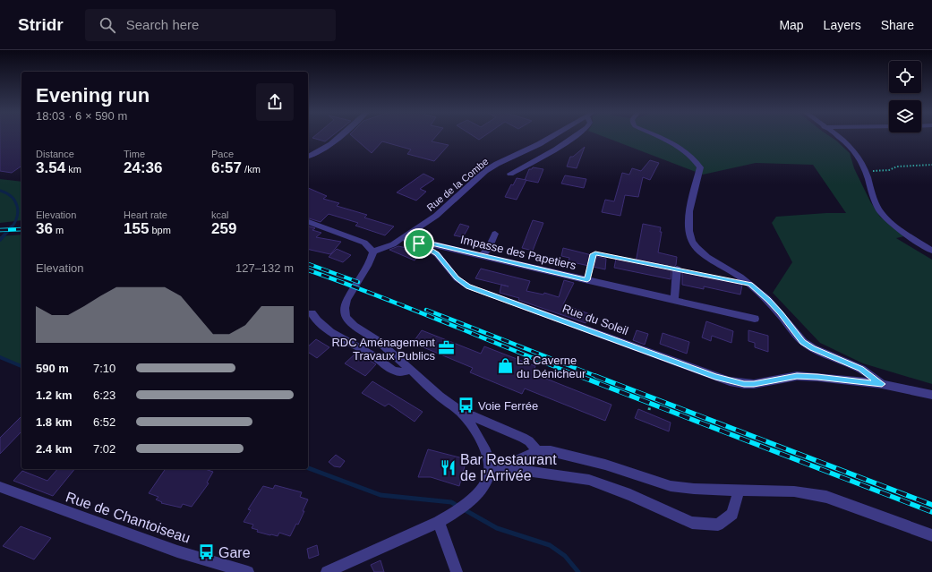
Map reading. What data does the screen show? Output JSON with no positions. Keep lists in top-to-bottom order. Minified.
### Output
{"streets":{"street":["Rue de la Combe","Impasse des Papetiers","Rue du Soleil","Rue de Chantoiseau"]},"crossings":[["Rue de la Combe","Impasse des Papetiers"],["Impasse des Papetiers","Rue du Soleil"]],"places":{"office":["RDC Aménagement Travaux Publics"],"shop":["La Caverne du Dénicheur"],"bus stop":["Voie Ferrée","Gare"],"restaurant":["Bar Restaurant de l'Arrivée"]},"page":{"header":"Stridr","search":"Search here","nav":["Map","Layers","Share"],"heading":["Evening run","18:03 · 6 × 590 m"],"stats":[["Distance","3.54 km"],["Time","24:36"],["Pace","6:57 /km"],["Elevation","36 m"],["Heart rate","155 bpm"],["kcal","259"]],"chart":["Elevation","127–132 m"],"list":[{"name":"590 m","note":"7:10"},{"name":"1.2 km","note":"6:23"},{"name":"1.8 km","note":"6:52"},{"name":"2.4 km","note":"7:02"}]}}
